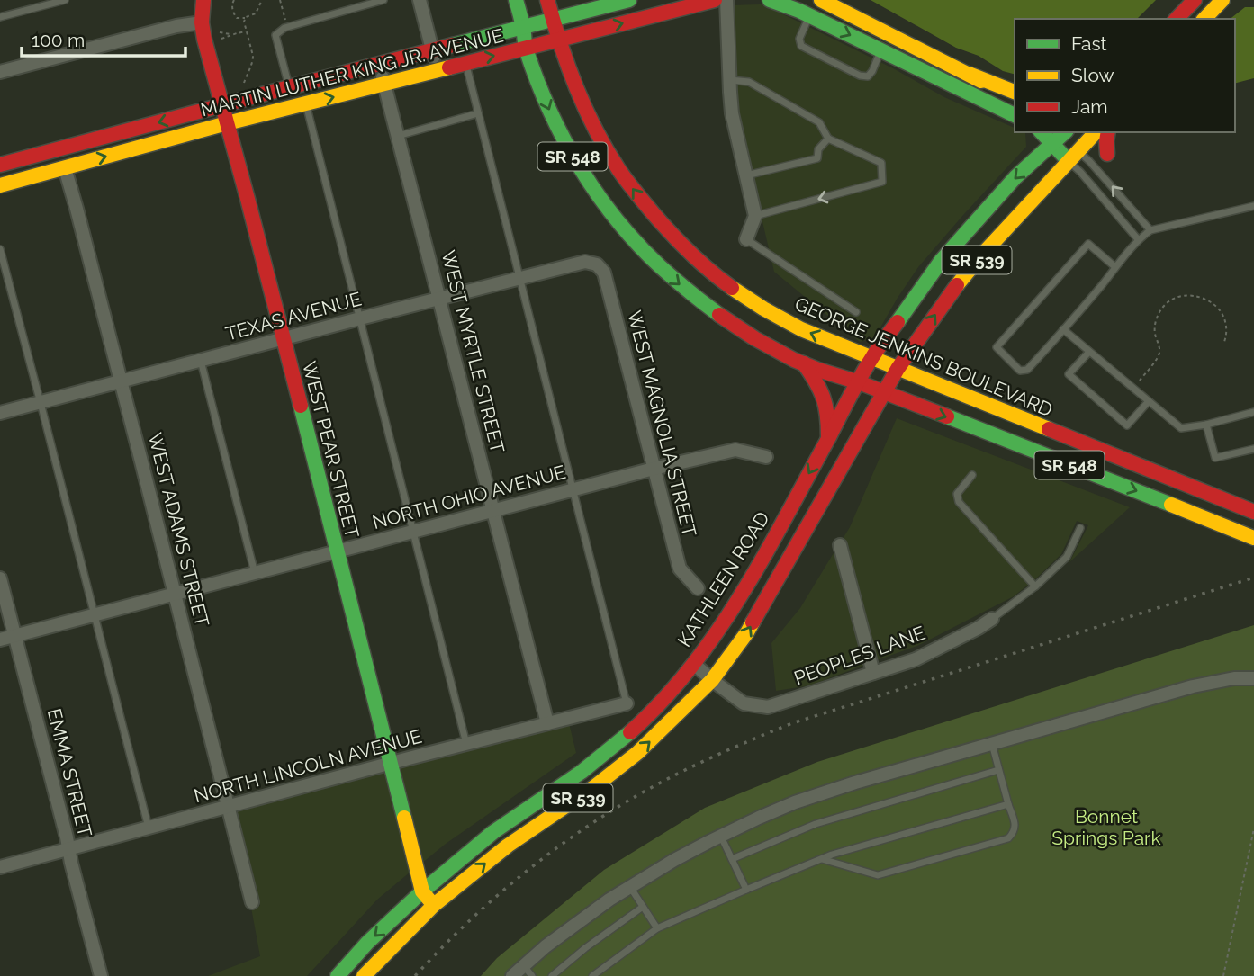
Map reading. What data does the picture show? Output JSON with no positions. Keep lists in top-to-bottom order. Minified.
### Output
{"streets":{"main road":["MARTIN LUTHER KING JR. AVENUE","SR 548","SR 539","GEORGE JENKINS BOULEVARD","WEST PEAR STREET","KATHLEEN ROAD"],"street":["TEXAS AVENUE","WEST MYRTLE STREET","WEST MAGNOLIA STREET","NORTH OHIO AVENUE","WEST ADAMS STREET","PEOPLES LANE","NORTH LINCOLN AVENUE","EMMA STREET"]},"crossings":[["MARTIN LUTHER KING JR. AVENUE","SR 548"],["MARTIN LUTHER KING JR. AVENUE","WEST MYRTLE STREET"],["MARTIN LUTHER KING JR. AVENUE","GEORGE JENKINS BOULEVARD"],["MARTIN LUTHER KING JR. AVENUE","WEST PEAR STREET"],["MARTIN LUTHER KING JR. AVENUE","WEST ADAMS STREET"],["SR 548","SR 539"],["SR 548","KATHLEEN ROAD"],["SR 539","GEORGE JENKINS BOULEVARD"],["SR 539","WEST PEAR STREET"],["SR 539","PEOPLES LANE"],["TEXAS AVENUE","WEST MYRTLE STREET"],["TEXAS AVENUE","WEST MAGNOLIA STREET"],["TEXAS AVENUE","WEST PEAR STREET"],["TEXAS AVENUE","WEST ADAMS STREET"],["WEST MYRTLE STREET","NORTH OHIO AVENUE"],["WEST MYRTLE STREET","NORTH LINCOLN AVENUE"],["GEORGE JENKINS BOULEVARD","KATHLEEN ROAD"],["WEST MAGNOLIA STREET","NORTH OHIO AVENUE"],["WEST PEAR STREET","NORTH OHIO AVENUE"],["WEST PEAR STREET","KATHLEEN ROAD"],["WEST PEAR STREET","NORTH LINCOLN AVENUE"],["NORTH OHIO AVENUE","WEST ADAMS STREET"],["NORTH OHIO AVENUE","EMMA STREET"],["WEST ADAMS STREET","NORTH LINCOLN AVENUE"],["KATHLEEN ROAD","PEOPLES LANE"],["NORTH LINCOLN AVENUE","EMMA STREET"]],"parks":["Bonnet Springs Park"],"legend":["Fast","Slow","Jam"],"scale_bar":"100 m"}
